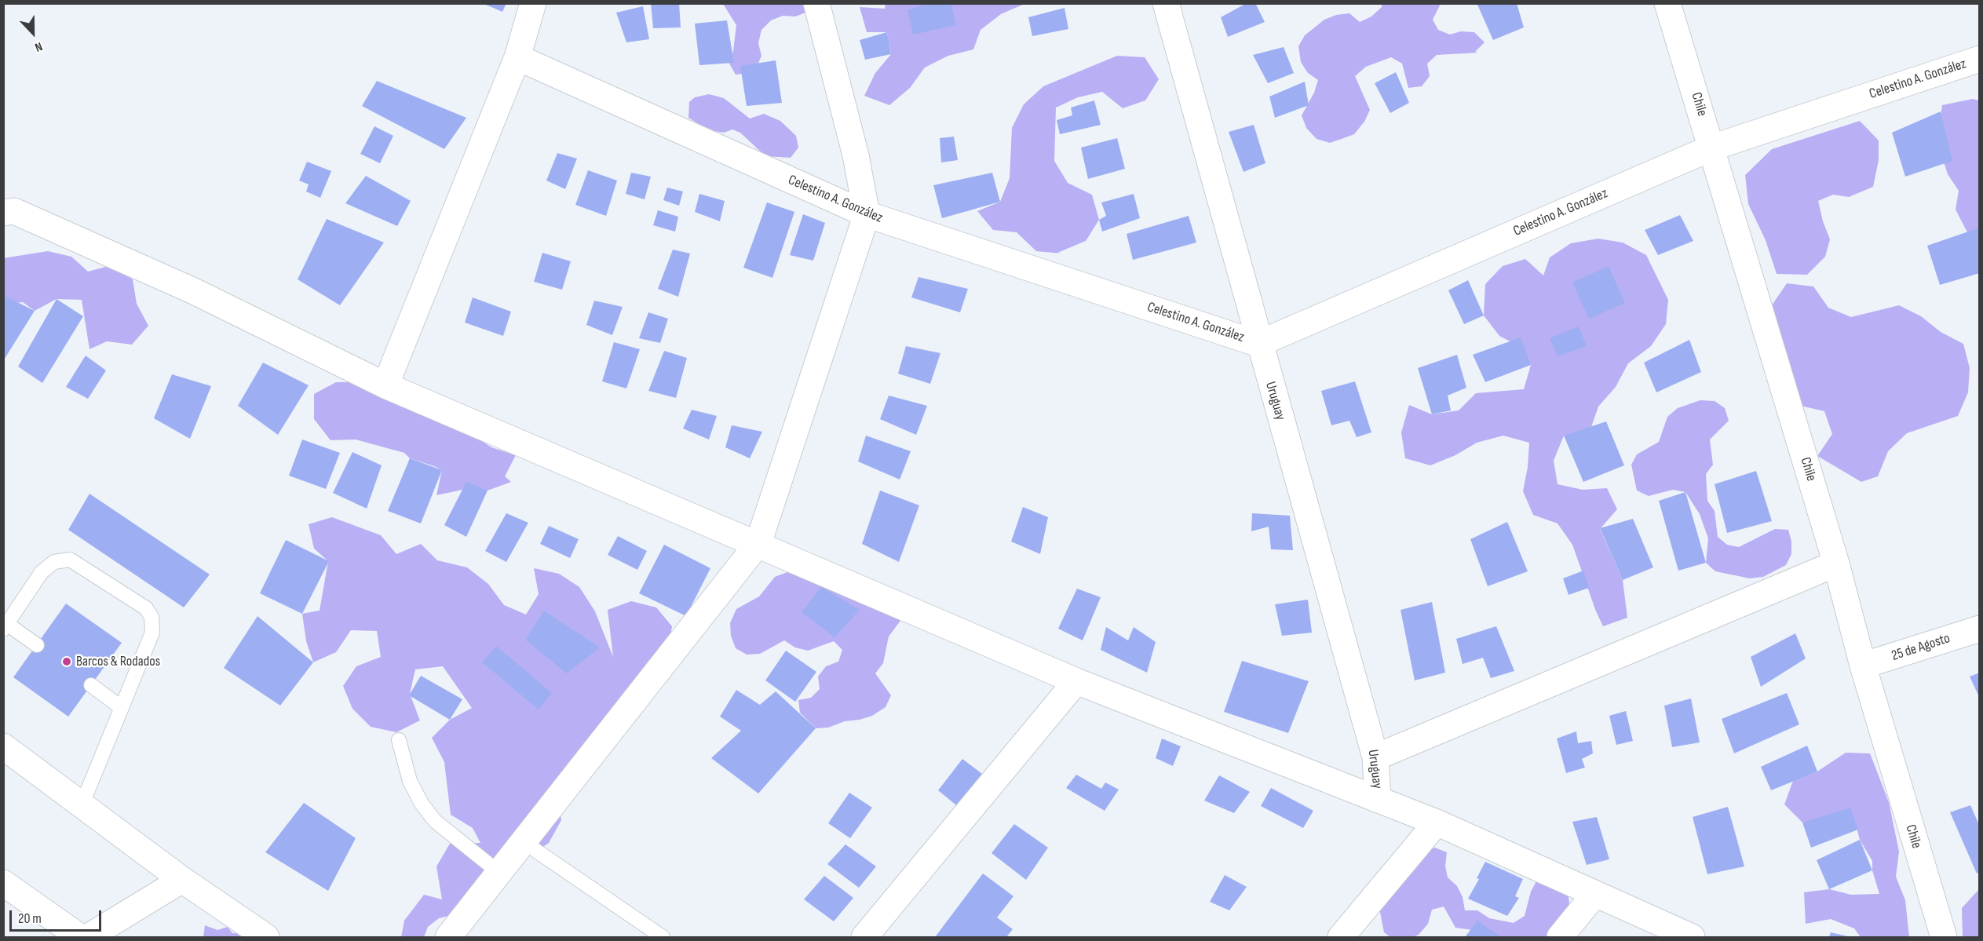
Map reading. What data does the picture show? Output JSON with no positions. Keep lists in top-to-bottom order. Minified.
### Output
{"streets":{"main road":["Celestino A. González","Chile","Uruguay","25 de Agosto"]},"crossings":[["Celestino A. González","Chile"],["Celestino A. González","Uruguay"],["Chile","25 de Agosto"]],"places":["Barcos & Rodados"],"scale_bar":"20 m","north":"bottom"}
